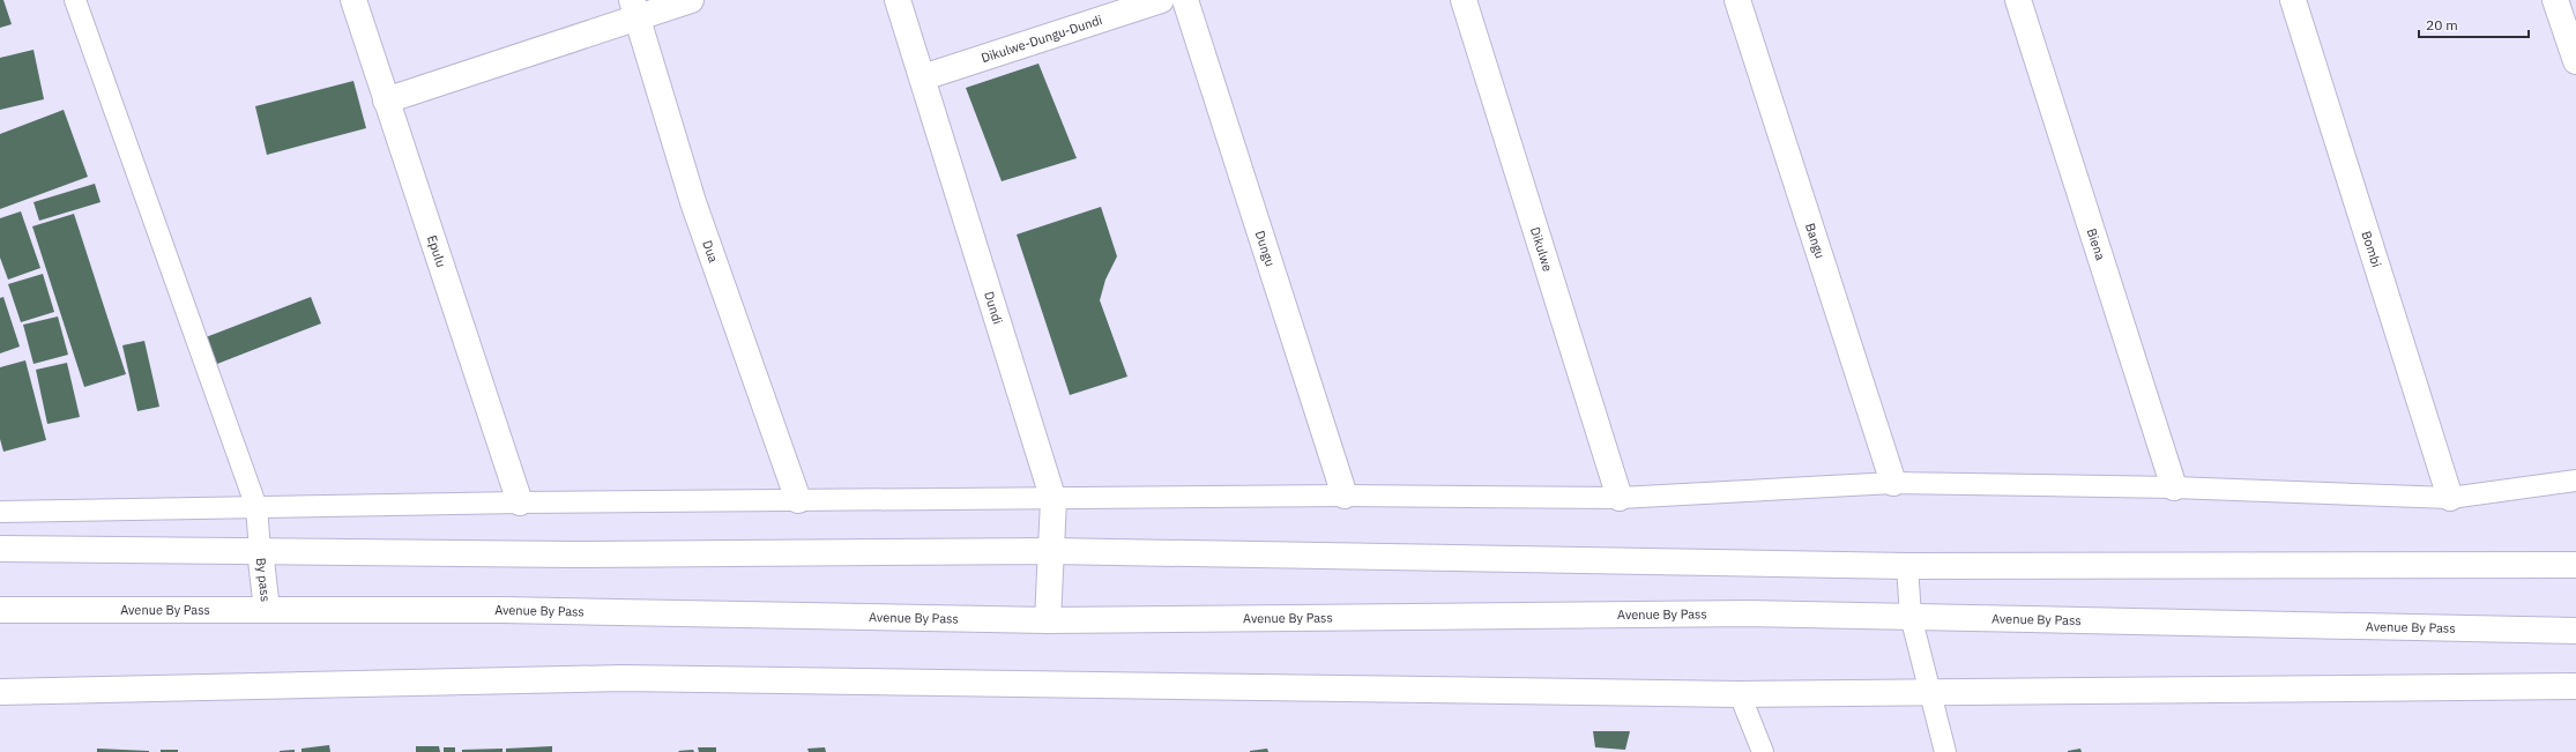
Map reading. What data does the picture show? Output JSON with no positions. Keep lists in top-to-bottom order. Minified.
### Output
{"streets":{"main road":["Dikulwe-Dungu-Dundi","Bangu","Biena","Dungu","Bombi","Dikulwe","Epulu","Dua","Dundi","By pass","Avenue By Pass"]},"crossings":[["Dikulwe-Dungu-Dundi","Dundi"],["Dundi","Avenue By Pass"],["By pass","Avenue By Pass"]],"scale_bar":"20 m"}
